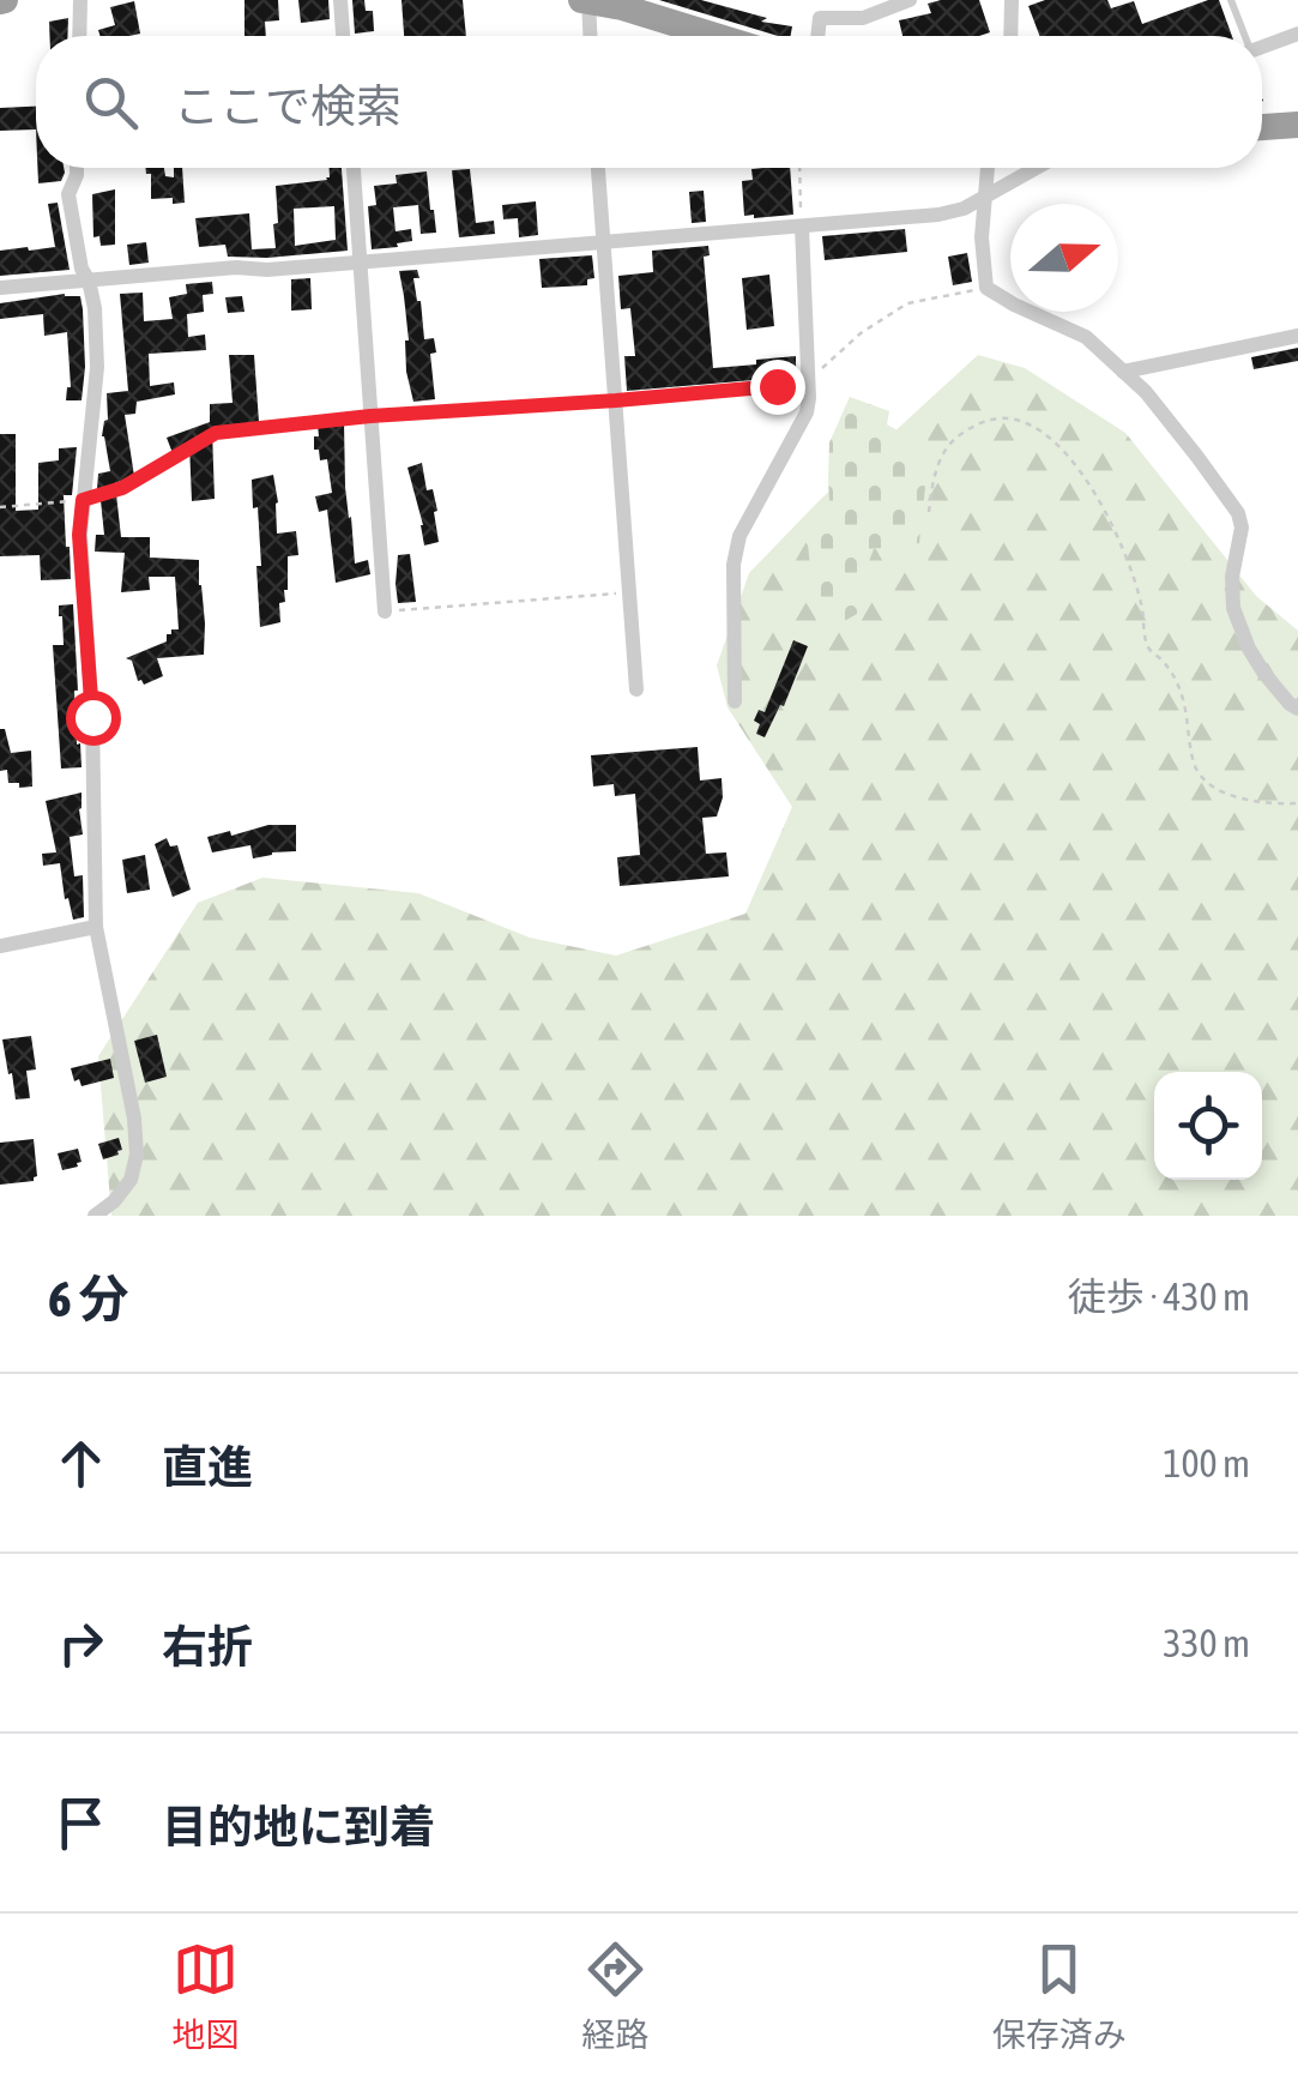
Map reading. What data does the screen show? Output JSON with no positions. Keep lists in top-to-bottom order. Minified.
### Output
{"north":"right","page":{"search":"ここで検索","heading":["6 分","徒歩 · 430 m"],"list":[["直進","100 m"],["右折","330 m"],"目的地に到着"],"nav":["地図","経路","保存済み"]}}
